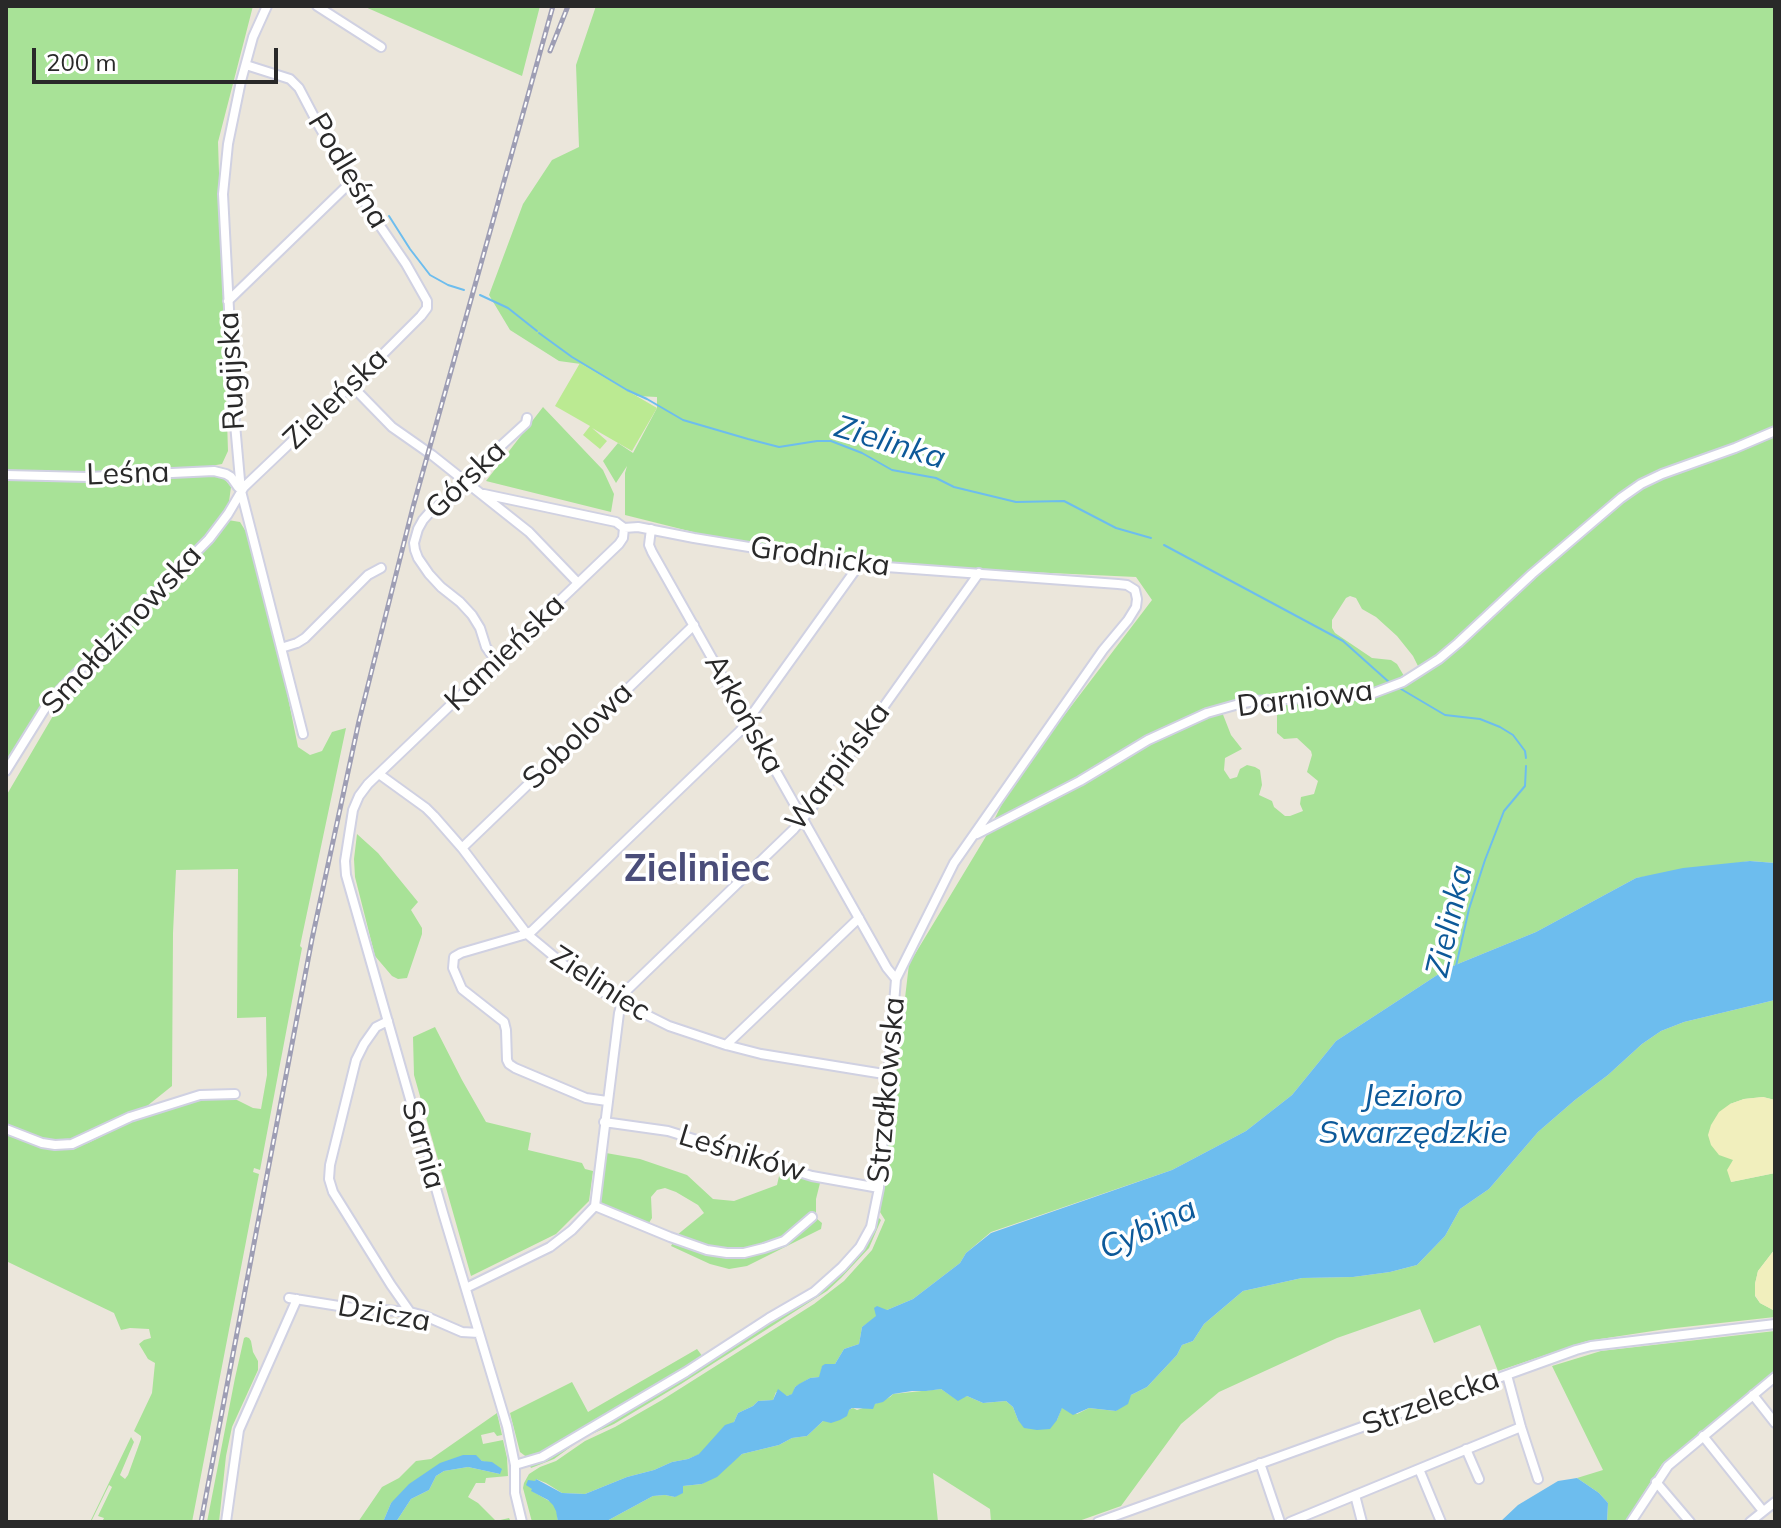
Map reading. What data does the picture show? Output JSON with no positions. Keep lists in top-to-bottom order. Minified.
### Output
{"streets":{"street":["Podleśna","Rugijska","Zieleńska","Leśna","Górska","Grodnicka","Smołdzinowska","Kamieńska","Darniowa","Arkońska","Sobolowa","Warpińska","Zieliniec","Strzałkowska","Sarnia","Leśników","Dzicza","Strzelecka"]},"crossings":[["Podleśna","Rugijska"],["Podleśna","Zieleńska"],["Rugijska","Zieleńska"],["Rugijska","Leśna"],["Rugijska","Smołdzinowska"],["Zieleńska","Leśna"],["Zieleńska","Smołdzinowska"],["Leśna","Smołdzinowska"],["Górska","Kamieńska"],["Grodnicka","Kamieńska"],["Grodnicka","Arkońska"],["Grodnicka","Warpińska"],["Grodnicka","Strzałkowska"],["Kamieńska","Zieliniec"],["Kamieńska","Sarnia"],["Darniowa","Strzałkowska"],["Arkońska","Sobolowa"],["Arkońska","Warpińska"],["Arkońska","Strzałkowska"],["Sobolowa","Zieliniec"],["Warpińska","Zieliniec"],["Warpińska","Leśników"],["Zieliniec","Strzałkowska"],["Zieliniec","Sarnia"],["Strzałkowska","Sarnia"],["Strzałkowska","Leśników"],["Sarnia","Dzicza"]],"districts":["Zieliniec"],"water":["Zielinka","Jezioro Swarzędzkie","Cybina"],"scale_bar":"200 m"}
